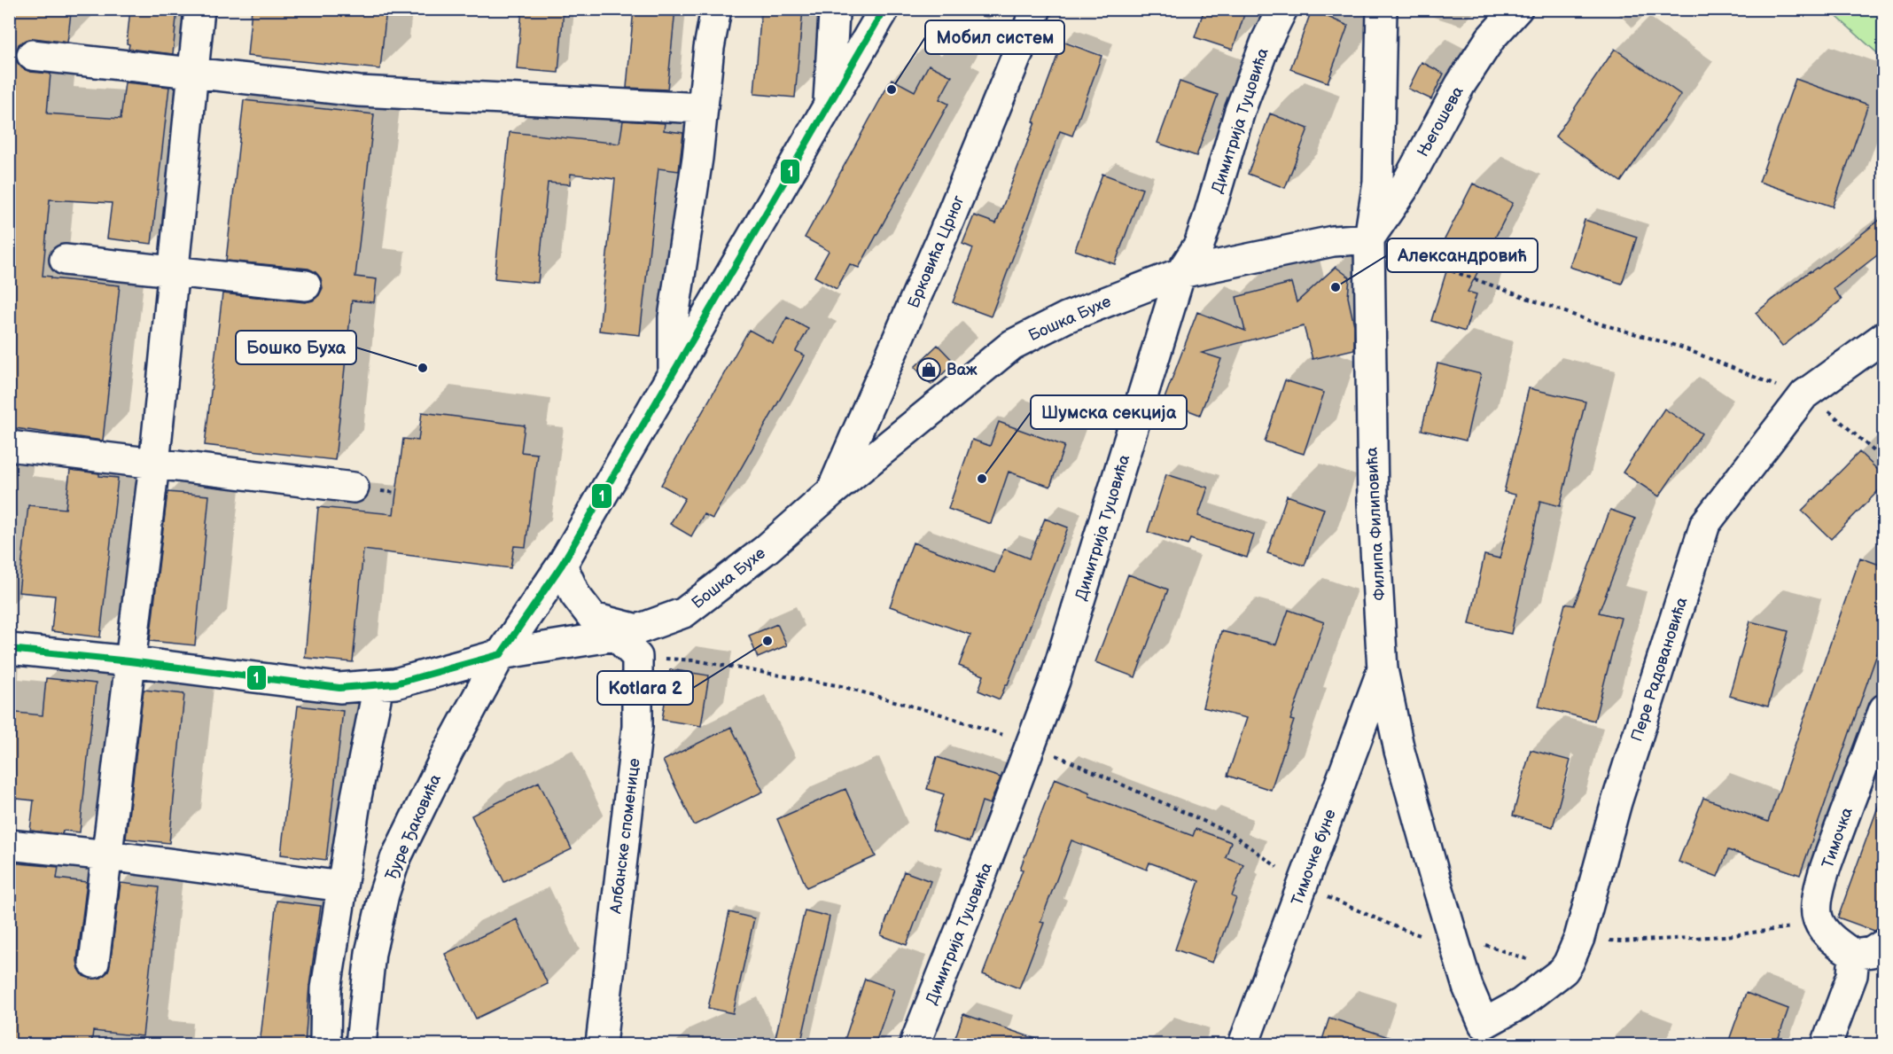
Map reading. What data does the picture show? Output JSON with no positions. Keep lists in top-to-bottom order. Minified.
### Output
{"streets":{"street":["Димитрија Туцовића","Његошева","Брковића Црног","Бошка Бухе","Филипа Филиповића","Пере Радовановића","Ђуре Ђаковића","Албанске споменице","Тимочка","Тимочке буне"]},"crossings":[["Димитрија Туцовића","Бошка Бухе"],["Његошева","Бошка Бухе"],["Његошева","Филипа Филиповића"],["Брковића Црног","Бошка Бухе"],["Бошка Бухе","Филипа Филиповића"],["Бошка Бухе","Ђуре Ђаковића"],["Бошка Бухе","Албанске споменице"],["Филипа Филиповића","Пере Радовановића"],["Филипа Филиповића","Тимочке буне"]],"places":{"other":["Мобил систем","Александровић","Бошко Буха","Шумска секција","Kotlara 2"],"shop":["Важ"]},"lines":["transit line 1"]}
